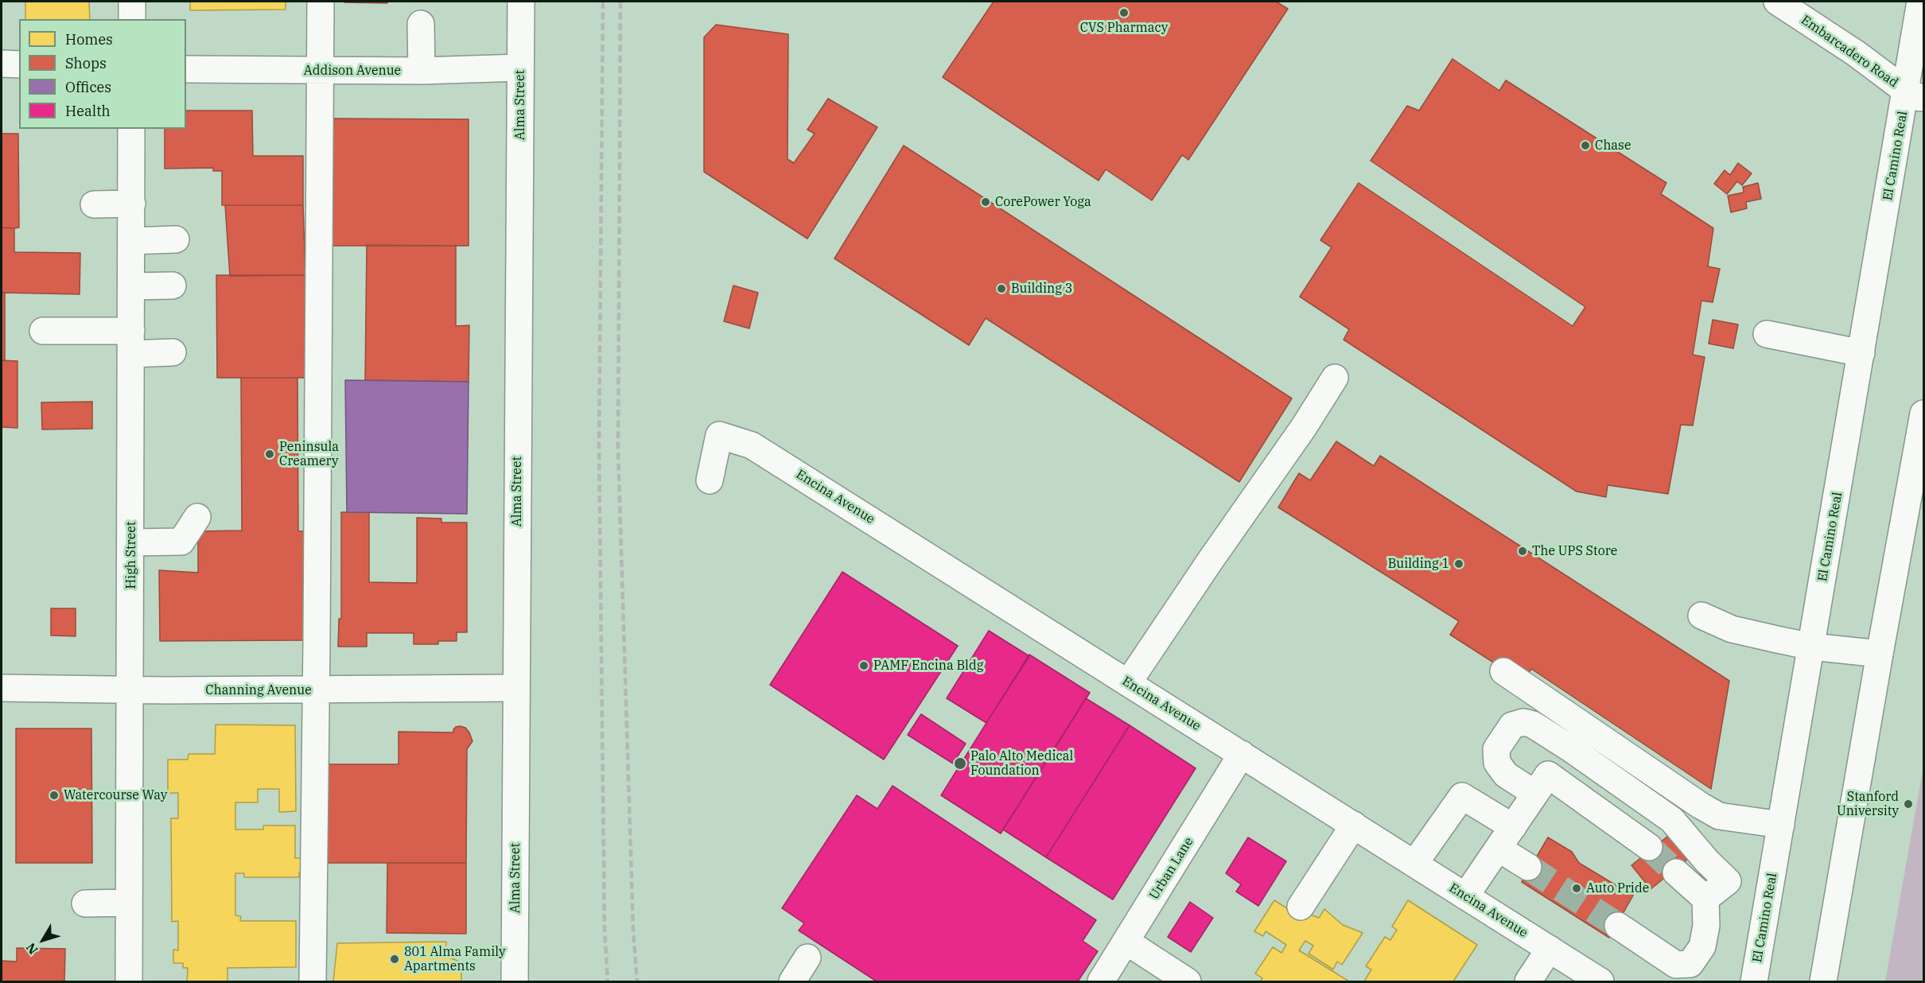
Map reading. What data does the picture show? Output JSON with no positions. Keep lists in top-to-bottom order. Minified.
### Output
{"streets":{"street":["Embarcadero Road","Addison Avenue","Alma Street","El Camino Real","Encina Avenue","High Street","Channing Avenue","Urban Lane"]},"crossings":[["Embarcadero Road","El Camino Real"],["Addison Avenue","Alma Street"],["Alma Street","Channing Avenue"],["Encina Avenue","Urban Lane"],["High Street","Channing Avenue"]],"places":["CVS Pharmacy","Chase","CorePower Yoga","Building 3","Peninsula Creamery","The UPS Store","Building 1","PAMF Encina Bldg","Palo Alto Medical Foundation","Watercourse Way","Stanford University","Auto Pride","801 Alma Family Apartments"],"legend":["Homes","Shops","Offices","Health"],"north":"bottom left"}
